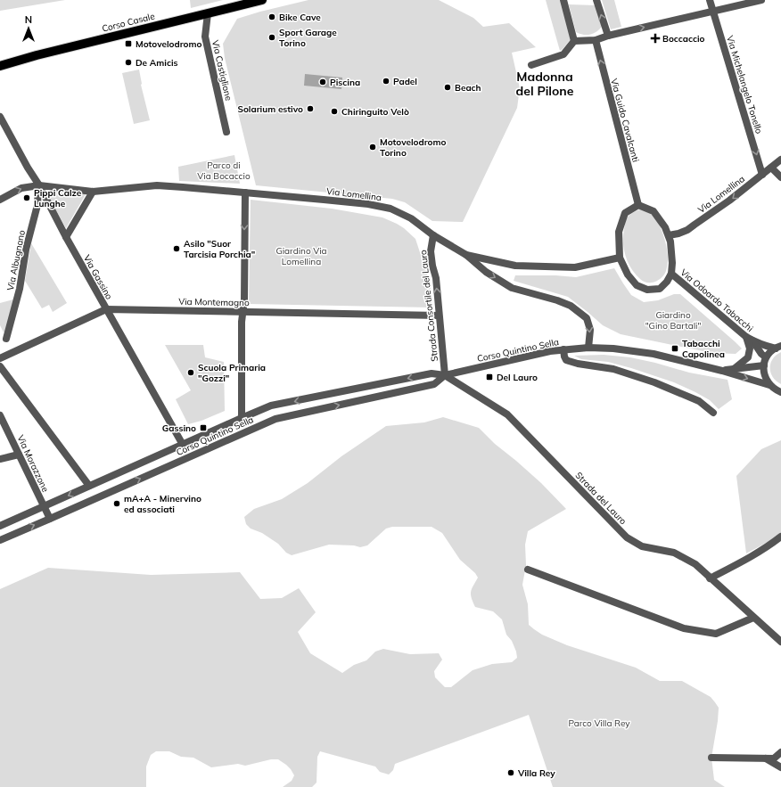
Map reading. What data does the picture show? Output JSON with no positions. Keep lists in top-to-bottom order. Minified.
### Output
{"streets":{"main road":["Corso Casale"],"street":["Via Castiglione","Via Michelangelo Tonello","Via Guido Cavalcanti","Via Lomellina","Via Albugnano","Via Gassino","Via Odoardo Tabacchi","Via Montemagno","Strada Consortile del Lauro","Corso Quintino Sella","Via Morazzone","Strada del Lauro"]},"crossings":[["Corso Casale","Via Castiglione"],["Via Michelangelo Tonello","Via Lomellina"],["Via Guido Cavalcanti","Via Lomellina"],["Via Guido Cavalcanti","Via Odoardo Tabacchi"],["Via Lomellina","Via Albugnano"],["Via Lomellina","Via Gassino"],["Via Lomellina","Via Odoardo Tabacchi"],["Via Lomellina","Strada Consortile del Lauro"],["Via Albugnano","Via Gassino"],["Via Gassino","Via Montemagno"],["Via Gassino","Corso Quintino Sella"],["Via Montemagno","Strada Consortile del Lauro"],["Strada Consortile del Lauro","Corso Quintino Sella"],["Strada Consortile del Lauro","Strada del Lauro"],["Corso Quintino Sella","Via Morazzone"],["Corso Quintino Sella","Strada del Lauro"]],"one_way":["Via Michelangelo Tonello","Via Guido Cavalcanti","Strada Consortile del Lauro"],"districts":["Madonna del Pilone"],"parks":["Parco di Via Bocaccio","Giardino Via Lomellina","Giardino \"Gino Bartali\"","Parco Villa Rey"],"places":{"other":["Bike Cave","Sport Garage Torino","De Amicis","Padel","Piscina","Beach","Solarium estivo","Chiringuito Velò","Motovelodromo Torino","Pippi Calze Lunghe","Asilo \"Suor Tarcisia Porchia\"","Scuola Primaria \"Gozzi\"","mA+A - Minervino ed associati","Villa Rey"],"health":["Boccaccio"],"transit":["Motovelodromo","Tabacchi Capolinea","Del Lauro","Gassino"]},"north":"top"}
